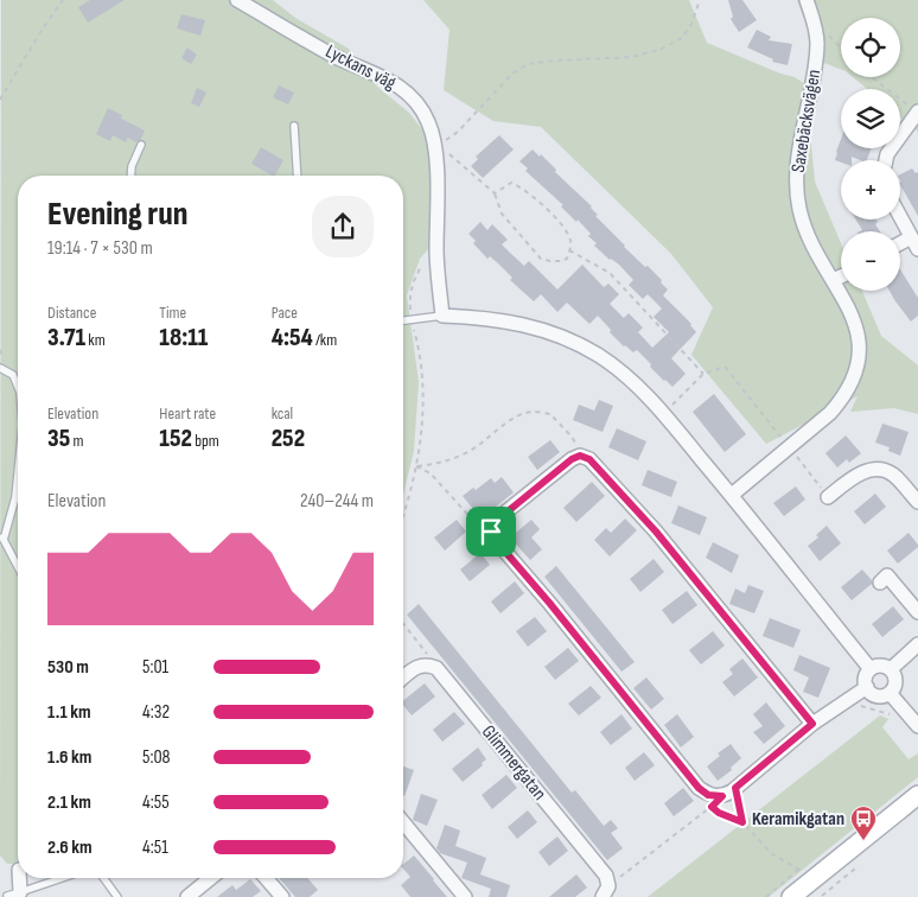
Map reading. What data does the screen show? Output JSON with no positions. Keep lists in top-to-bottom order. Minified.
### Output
{"streets":{"street":["Lyckans väg","Saxebäcksvägen","Glimmergatan"]},"places":{"bus stop":["Keramikgatan"]},"page":{"map_buttons":["+","−"],"heading":["Evening run","19:14 · 7 × 530 m"],"stats":[["Distance","3.71 km"],["Time","18:11"],["Pace","4:54 /km"],["Elevation","35 m"],["Heart rate","152 bpm"],["kcal","252"]],"chart":["Elevation","240–244 m"],"list":[{"name":"530 m","note":"5:01"},{"name":"1.1 km","note":"4:32"},{"name":"1.6 km","note":"5:08"},{"name":"2.1 km","note":"4:55"},{"name":"2.6 km","note":"4:51"}]}}
